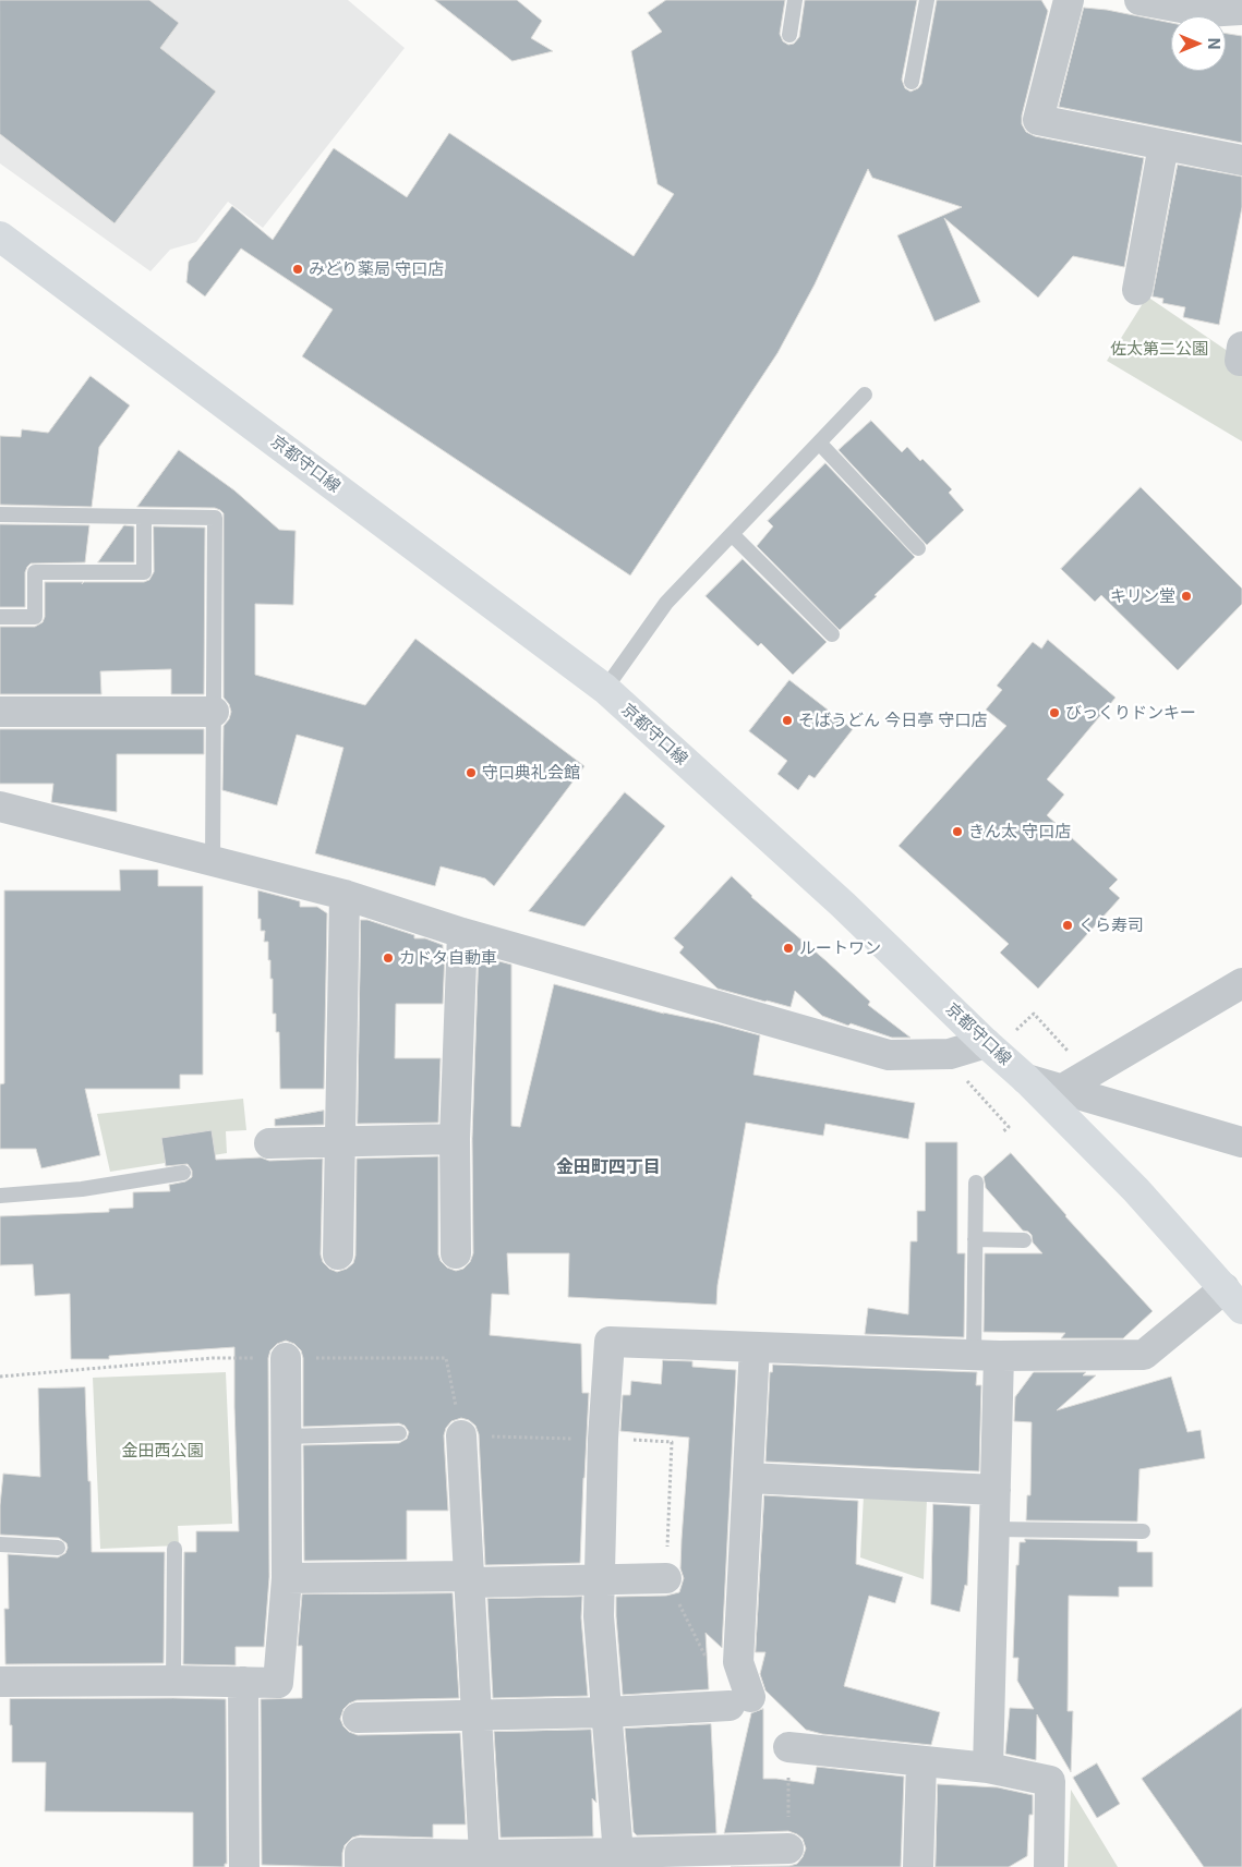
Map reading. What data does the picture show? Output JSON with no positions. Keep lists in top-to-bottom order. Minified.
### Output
{"streets":{"main road":["京都守口線"]},"districts":["金田町四丁目"],"parks":["佐太第二公園","金田西公園"],"places":["みどり薬局 守口店","キリン堂","びっくりドンキー","そばうどん 今日亭 守口店","守口典礼会館","きん太 守口店","くら寿司","ルートワン","カドタ自動車"],"north":"right"}
